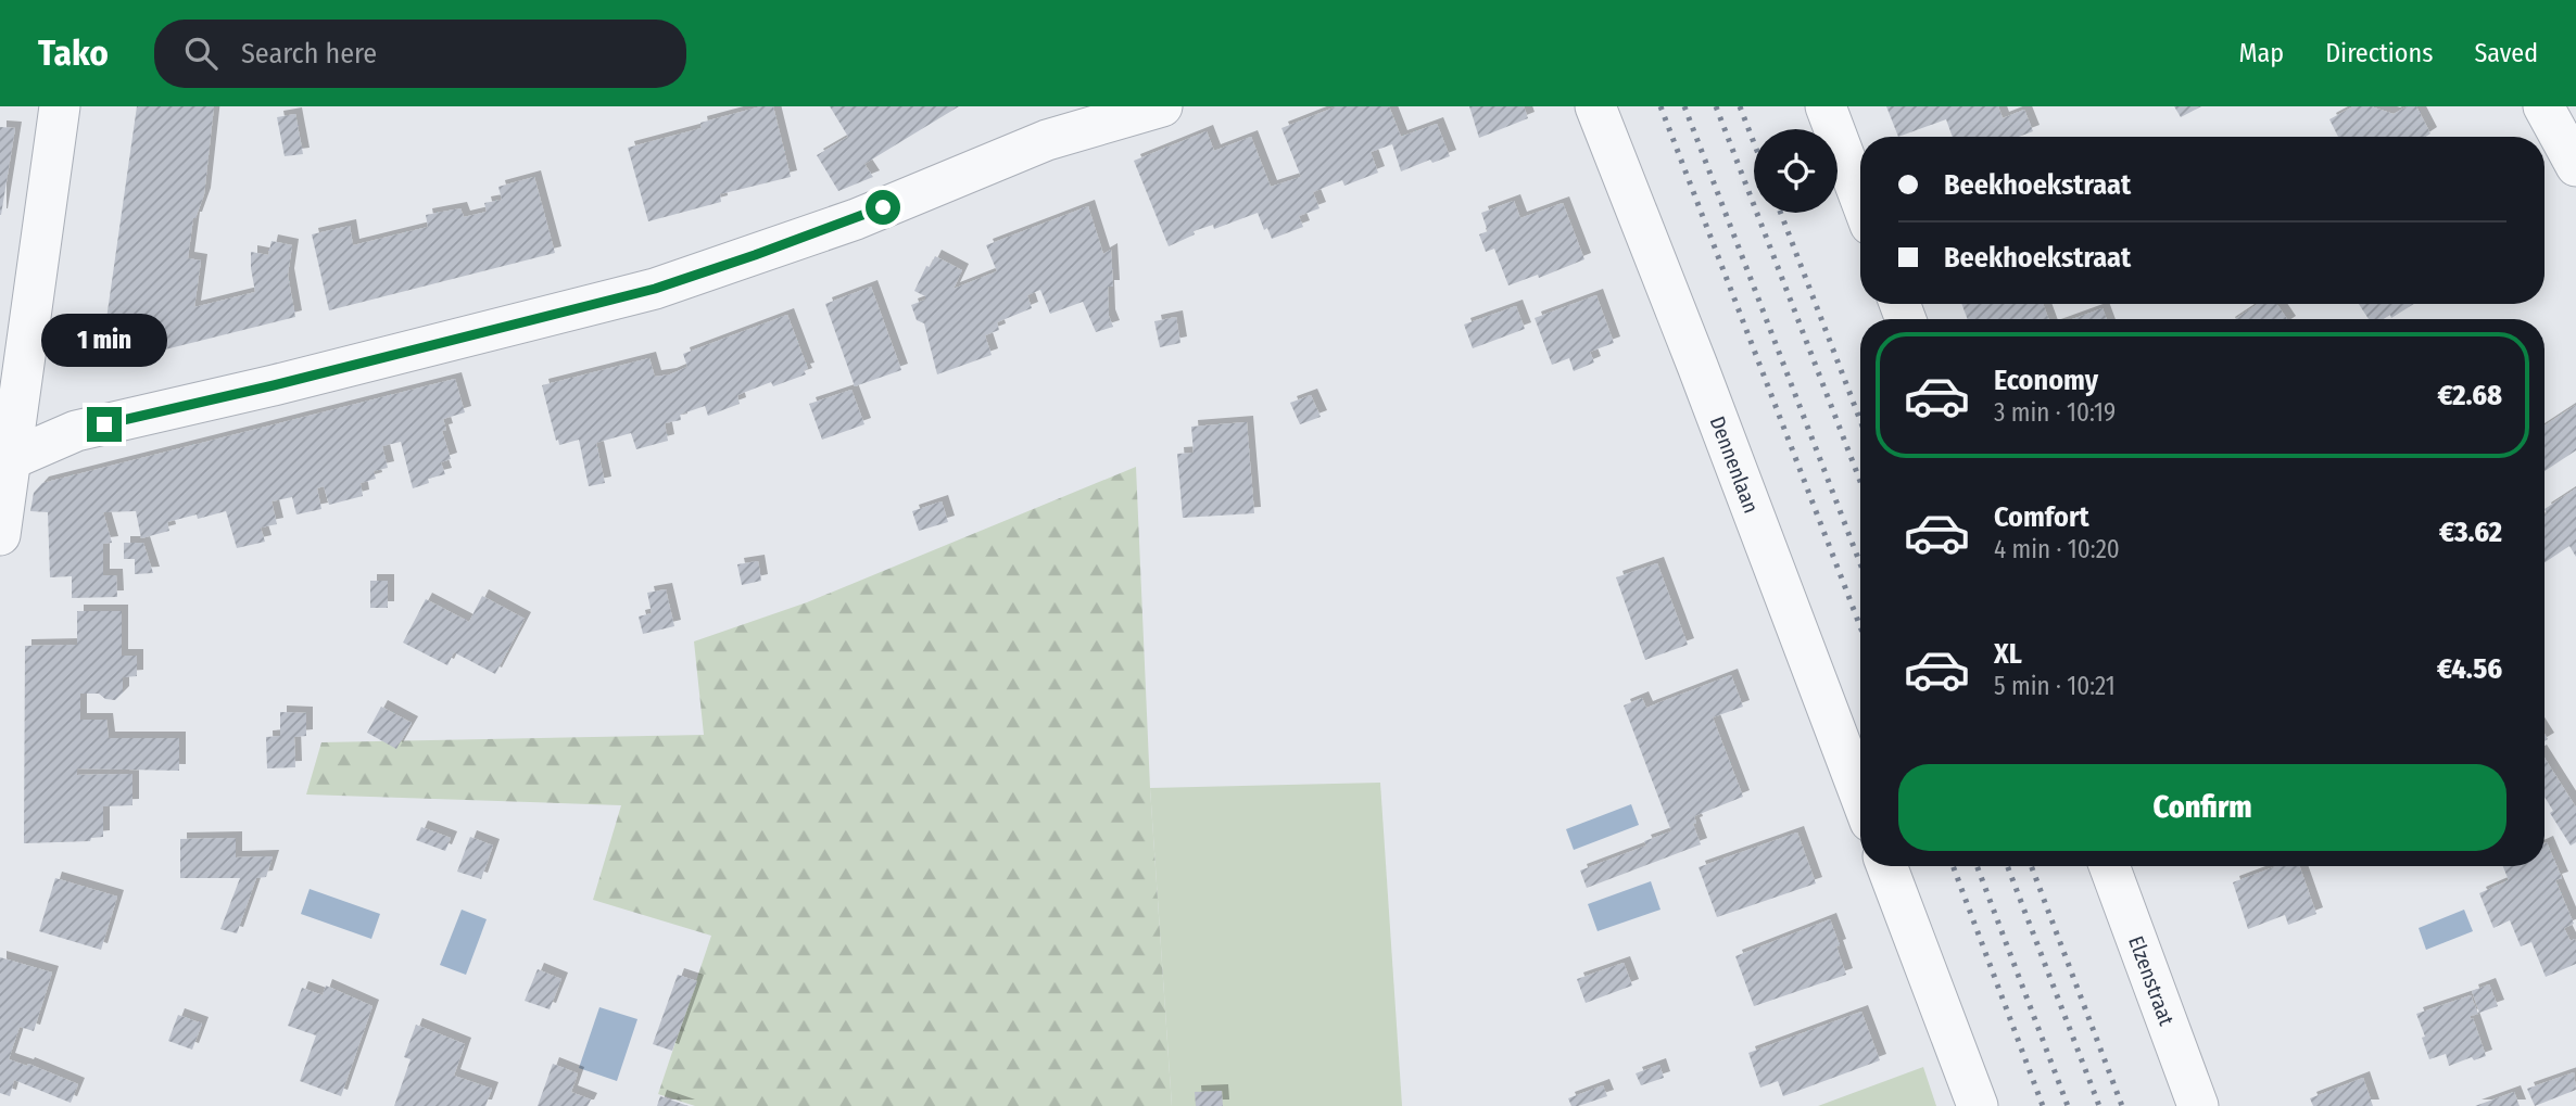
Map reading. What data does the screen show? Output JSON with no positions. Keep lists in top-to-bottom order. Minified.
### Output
{"streets":{"street":["Dennenlaan","Elzenstraat"]},"page":{"header":"Tako","search":"Search here","nav":["Map","Directions","Saved"],"banner":["Beekhoekstraat","Beekhoekstraat"],"bubble":"1 min","list":[{"name":"Economy","note":"3 min · 10:19","value":"€2.68"},{"name":"Comfort","note":"4 min · 10:20","value":"€3.62"},{"name":"XL","note":"5 min · 10:21","value":"€4.56"}],"buttons":"Confirm"}}
